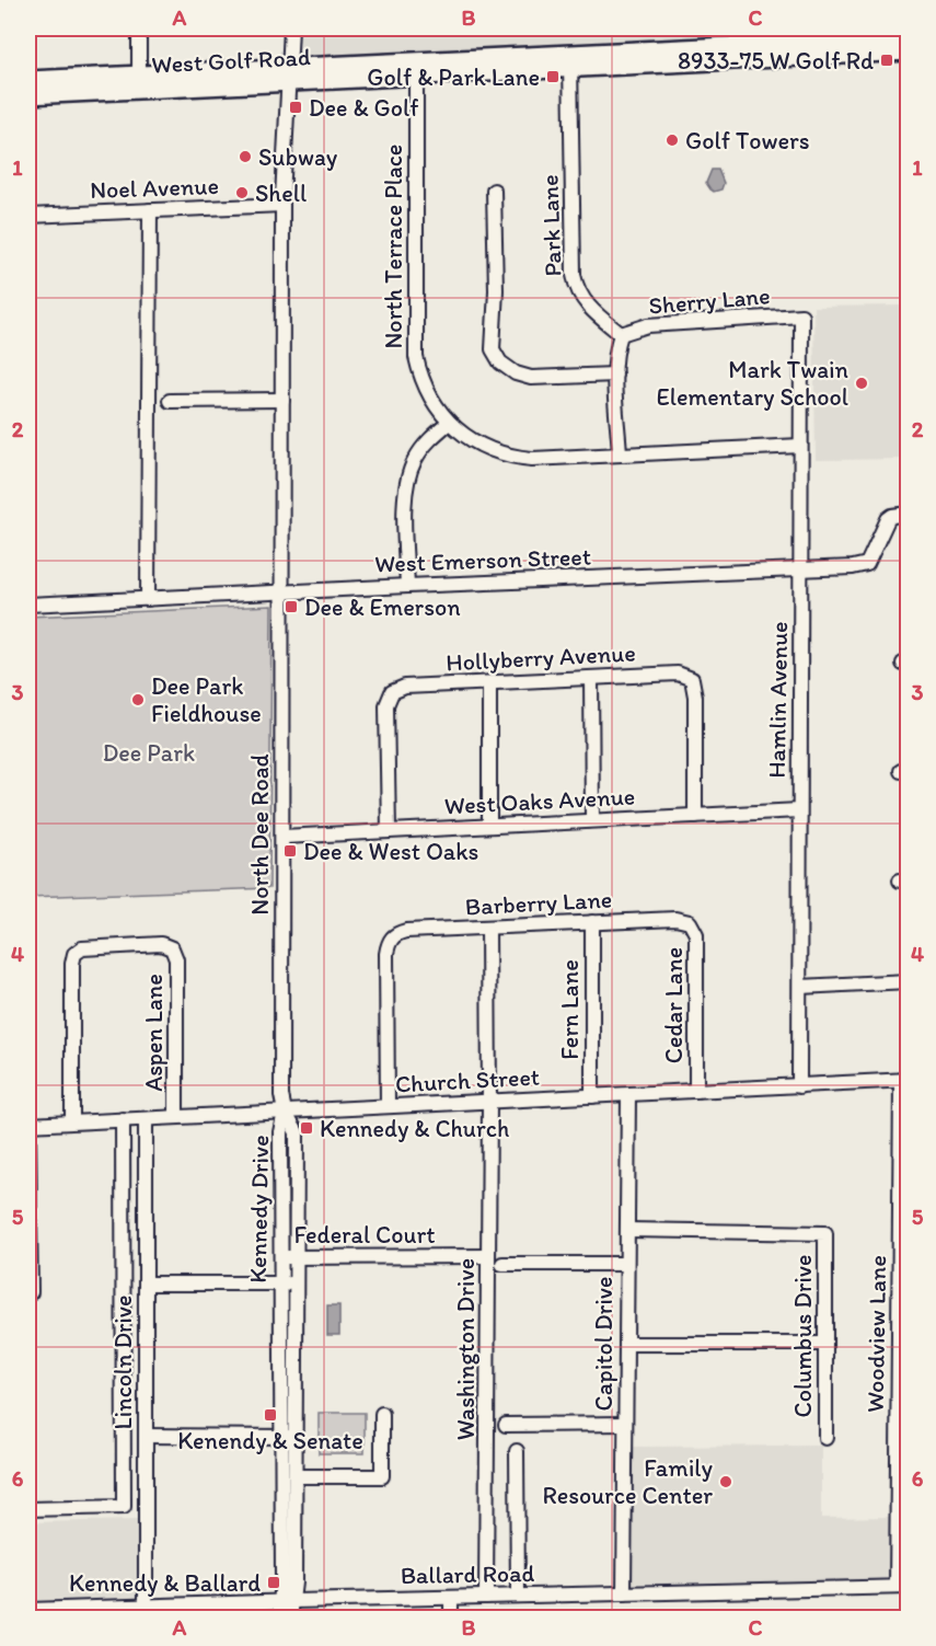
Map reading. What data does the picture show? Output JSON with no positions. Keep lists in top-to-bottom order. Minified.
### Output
{"streets":{"main road":["West Golf Road"],"street":["Noel Avenue","Park Lane","North Terrace Place","Sherry Lane","West Emerson Street","Hollyberry Avenue","Hamlin Avenue","West Oaks Avenue","North Dee Road","Barberry Lane","Cedar Lane","Fern Lane","Aspen Lane","Church Street","Kennedy Drive","Federal Court","Woodview Lane","Columbus Drive","Capitol Drive","Washington Drive","Lincoln Drive","Ballard Road"]},"crossings":[["West Golf Road","Park Lane"],["West Golf Road","North Terrace Place"],["West Golf Road","North Dee Road"],["Noel Avenue","North Dee Road"],["Park Lane","Sherry Lane"],["North Terrace Place","Hamlin Avenue"],["Sherry Lane","Hamlin Avenue"],["West Emerson Street","Hamlin Avenue"],["West Emerson Street","North Dee Road"],["Hollyberry Avenue","West Oaks Avenue"],["Hamlin Avenue","West Oaks Avenue"],["Hamlin Avenue","Church Street"],["West Oaks Avenue","North Dee Road"],["North Dee Road","Church Street"],["North Dee Road","Kennedy Drive"],["Barberry Lane","Cedar Lane"],["Barberry Lane","Fern Lane"],["Barberry Lane","Church Street"],["Barberry Lane","Washington Drive"],["Cedar Lane","Church Street"],["Fern Lane","Church Street"],["Aspen Lane","Church Street"],["Church Street","Kennedy Drive"],["Church Street","Woodview Lane"],["Church Street","Capitol Drive"],["Church Street","Washington Drive"],["Church Street","Lincoln Drive"],["Kennedy Drive","Federal Court"],["Kennedy Drive","Ballard Road"],["Federal Court","Washington Drive"],["Woodview Lane","Ballard Road"],["Columbus Drive","Capitol Drive"],["Capitol Drive","Ballard Road"],["Washington Drive","Ballard Road"],["Lincoln Drive","Ballard Road"]],"parks":["Dee Park"],"places":{"transit":["8933-75 W Golf Rd","Golf & Park Lane","Dee & Golf","Dee & Emerson","Dee & West Oaks","Kennedy & Church","Kenendy & Senate","Kennedy & Ballard"],"other":["Golf Towers","Subway","Shell","Mark Twain Elementary School","Dee Park Fieldhouse","Family Resource Center"]},"grid":{"columns":["A","B","C"],"rows":["1","2","3","4","5","6"]}}
